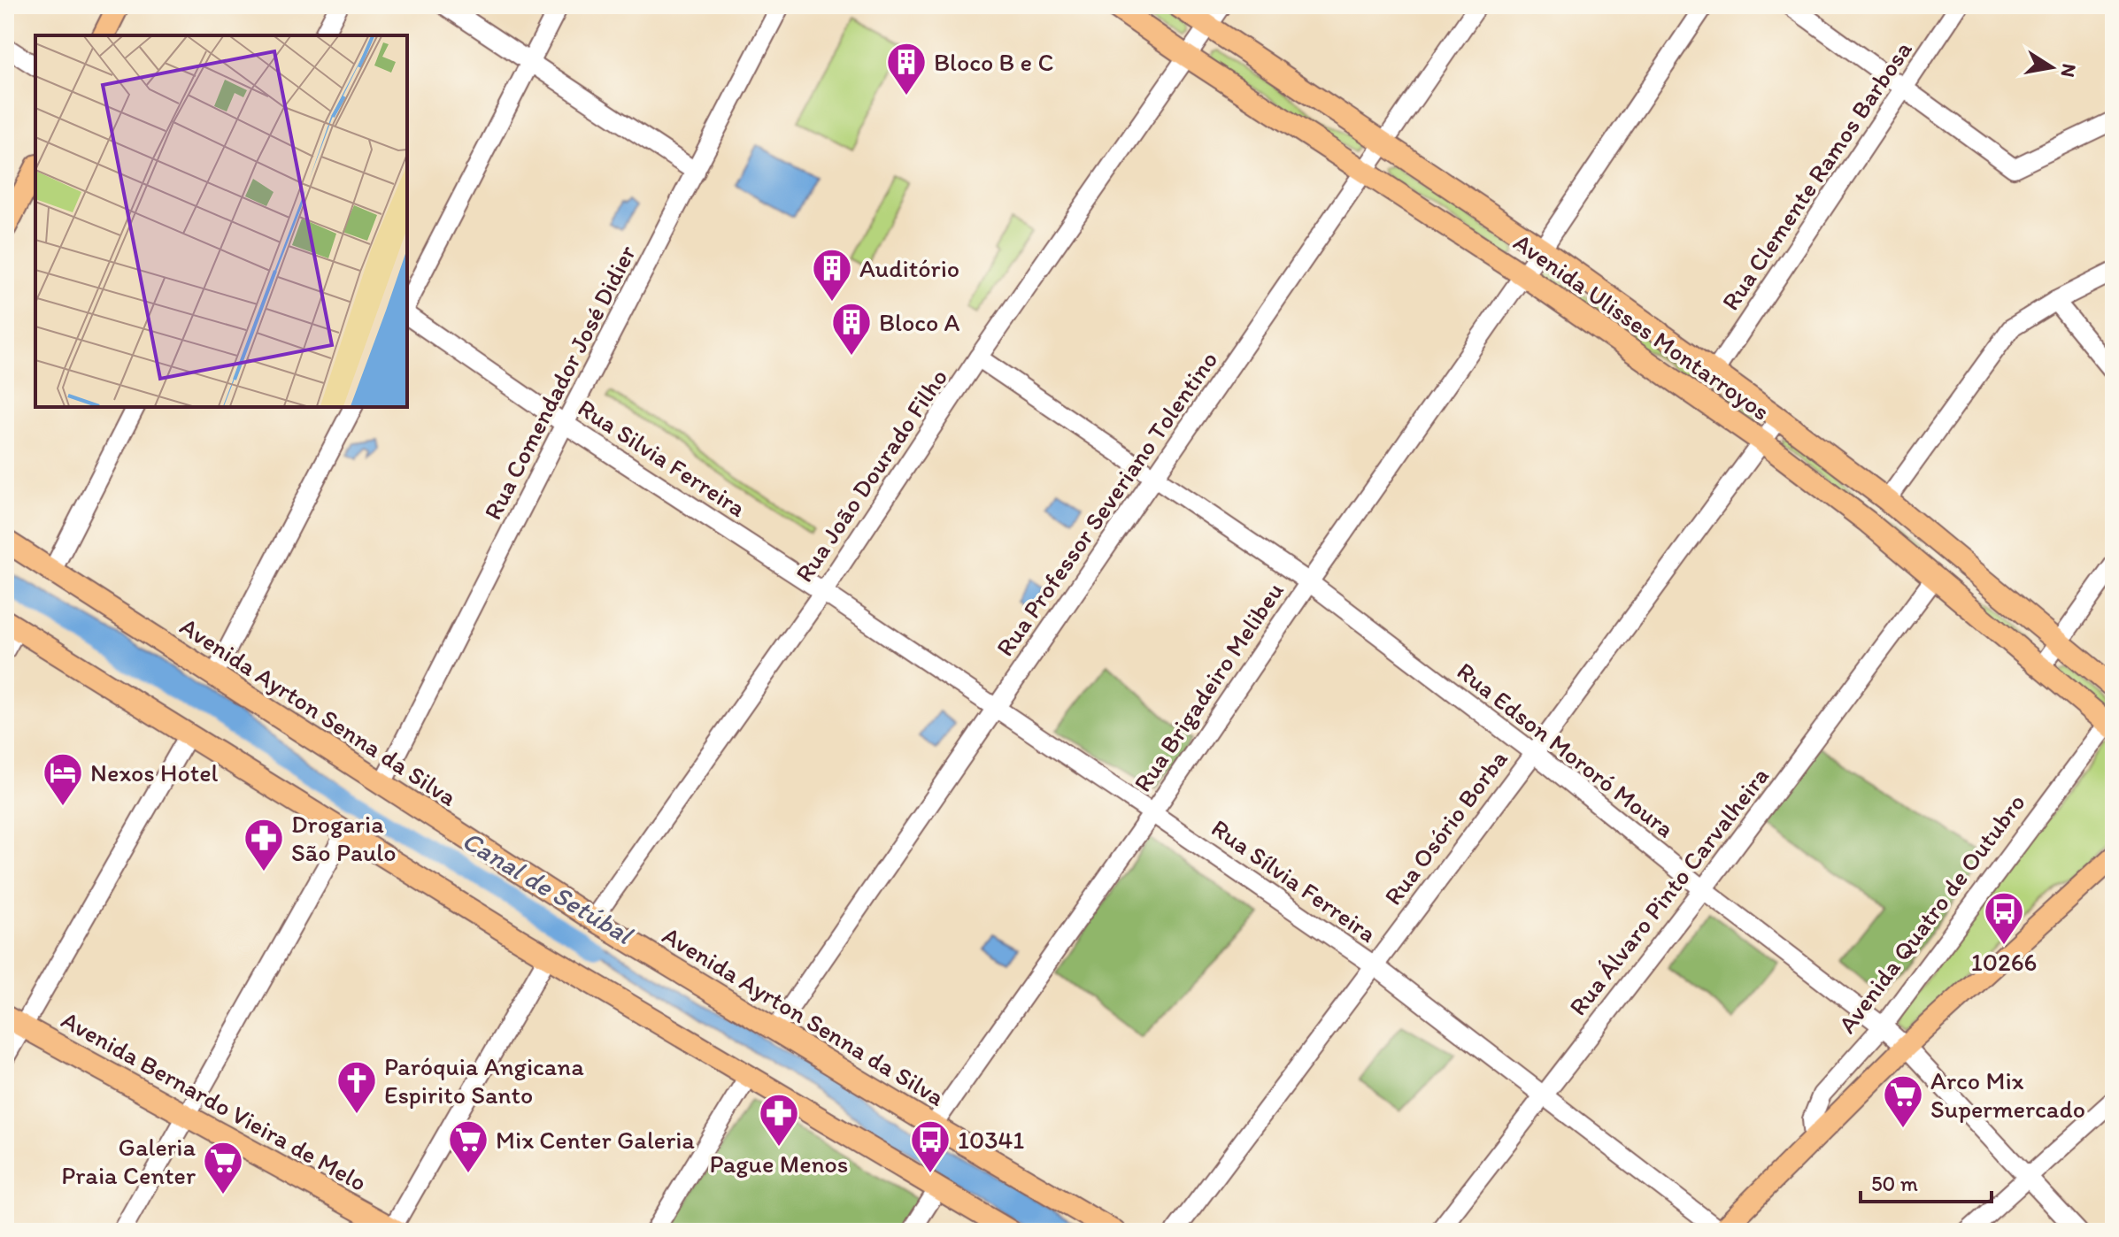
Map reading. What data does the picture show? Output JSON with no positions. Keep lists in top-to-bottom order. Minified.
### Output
{"streets":{"main road":["Avenida Ulisses Montarroyos","Avenida Ayrton Senna da Silva","Avenida Bernardo Vieira de Melo"],"street":["Rua Clemente Ramos Barbosa","Rua Comendador José Didier","Rua Silvia Ferreira","Rua João Dourado Filho","Rua Professor Severiano Tolentino","Rua Brigadeiro Melibeu","Rua Edson Mororó Moura","Rua Osório Borba","Rua Sílvia Ferreira","Rua Álvaro Pinto Carvalheira","Avenida Quatro de Outubro"]},"crossings":[["Rua Clemente Ramos Barbosa","Avenida Ulisses Montarroyos"],["Avenida Ulisses Montarroyos","Rua João Dourado Filho"],["Avenida Ulisses Montarroyos","Rua Professor Severiano Tolentino"],["Avenida Ulisses Montarroyos","Rua Brigadeiro Melibeu"],["Avenida Ulisses Montarroyos","Rua Osório Borba"],["Avenida Ulisses Montarroyos","Rua Álvaro Pinto Carvalheira"],["Avenida Ulisses Montarroyos","Avenida Quatro de Outubro"],["Rua Comendador José Didier","Rua Silvia Ferreira"],["Rua Comendador José Didier","Avenida Ayrton Senna da Silva"],["Rua Silvia Ferreira","Rua João Dourado Filho"],["Rua Silvia Ferreira","Rua Sílvia Ferreira"],["Rua João Dourado Filho","Avenida Ayrton Senna da Silva"],["Rua João Dourado Filho","Rua Edson Mororó Moura"],["Rua João Dourado Filho","Rua Sílvia Ferreira"],["Rua Professor Severiano Tolentino","Avenida Ayrton Senna da Silva"],["Rua Professor Severiano Tolentino","Rua Edson Mororó Moura"],["Rua Professor Severiano Tolentino","Rua Sílvia Ferreira"],["Rua Brigadeiro Melibeu","Avenida Ayrton Senna da Silva"],["Rua Brigadeiro Melibeu","Rua Edson Mororó Moura"],["Rua Brigadeiro Melibeu","Rua Sílvia Ferreira"],["Rua Edson Mororó Moura","Rua Osório Borba"],["Rua Edson Mororó Moura","Rua Álvaro Pinto Carvalheira"],["Rua Edson Mororó Moura","Avenida Quatro de Outubro"],["Rua Osório Borba","Rua Sílvia Ferreira"],["Rua Sílvia Ferreira","Rua Álvaro Pinto Carvalheira"]],"water":["Canal de Setúbal"],"places":{"building":["Bloco B e C","Auditório","Bloco A"],"hotel":["Nexos Hotel"],"pharmacy":["Drogaria São Paulo","Pague Menos"],"bus stop":["10266","10341"],"church":["Paróquia Angicana Espirito Santo"],"supermarket":["Arco Mix Supermercado","Mix Center Galeria","Galeria Praia Center"]},"scale_bar":"50 m","north":"right"}
